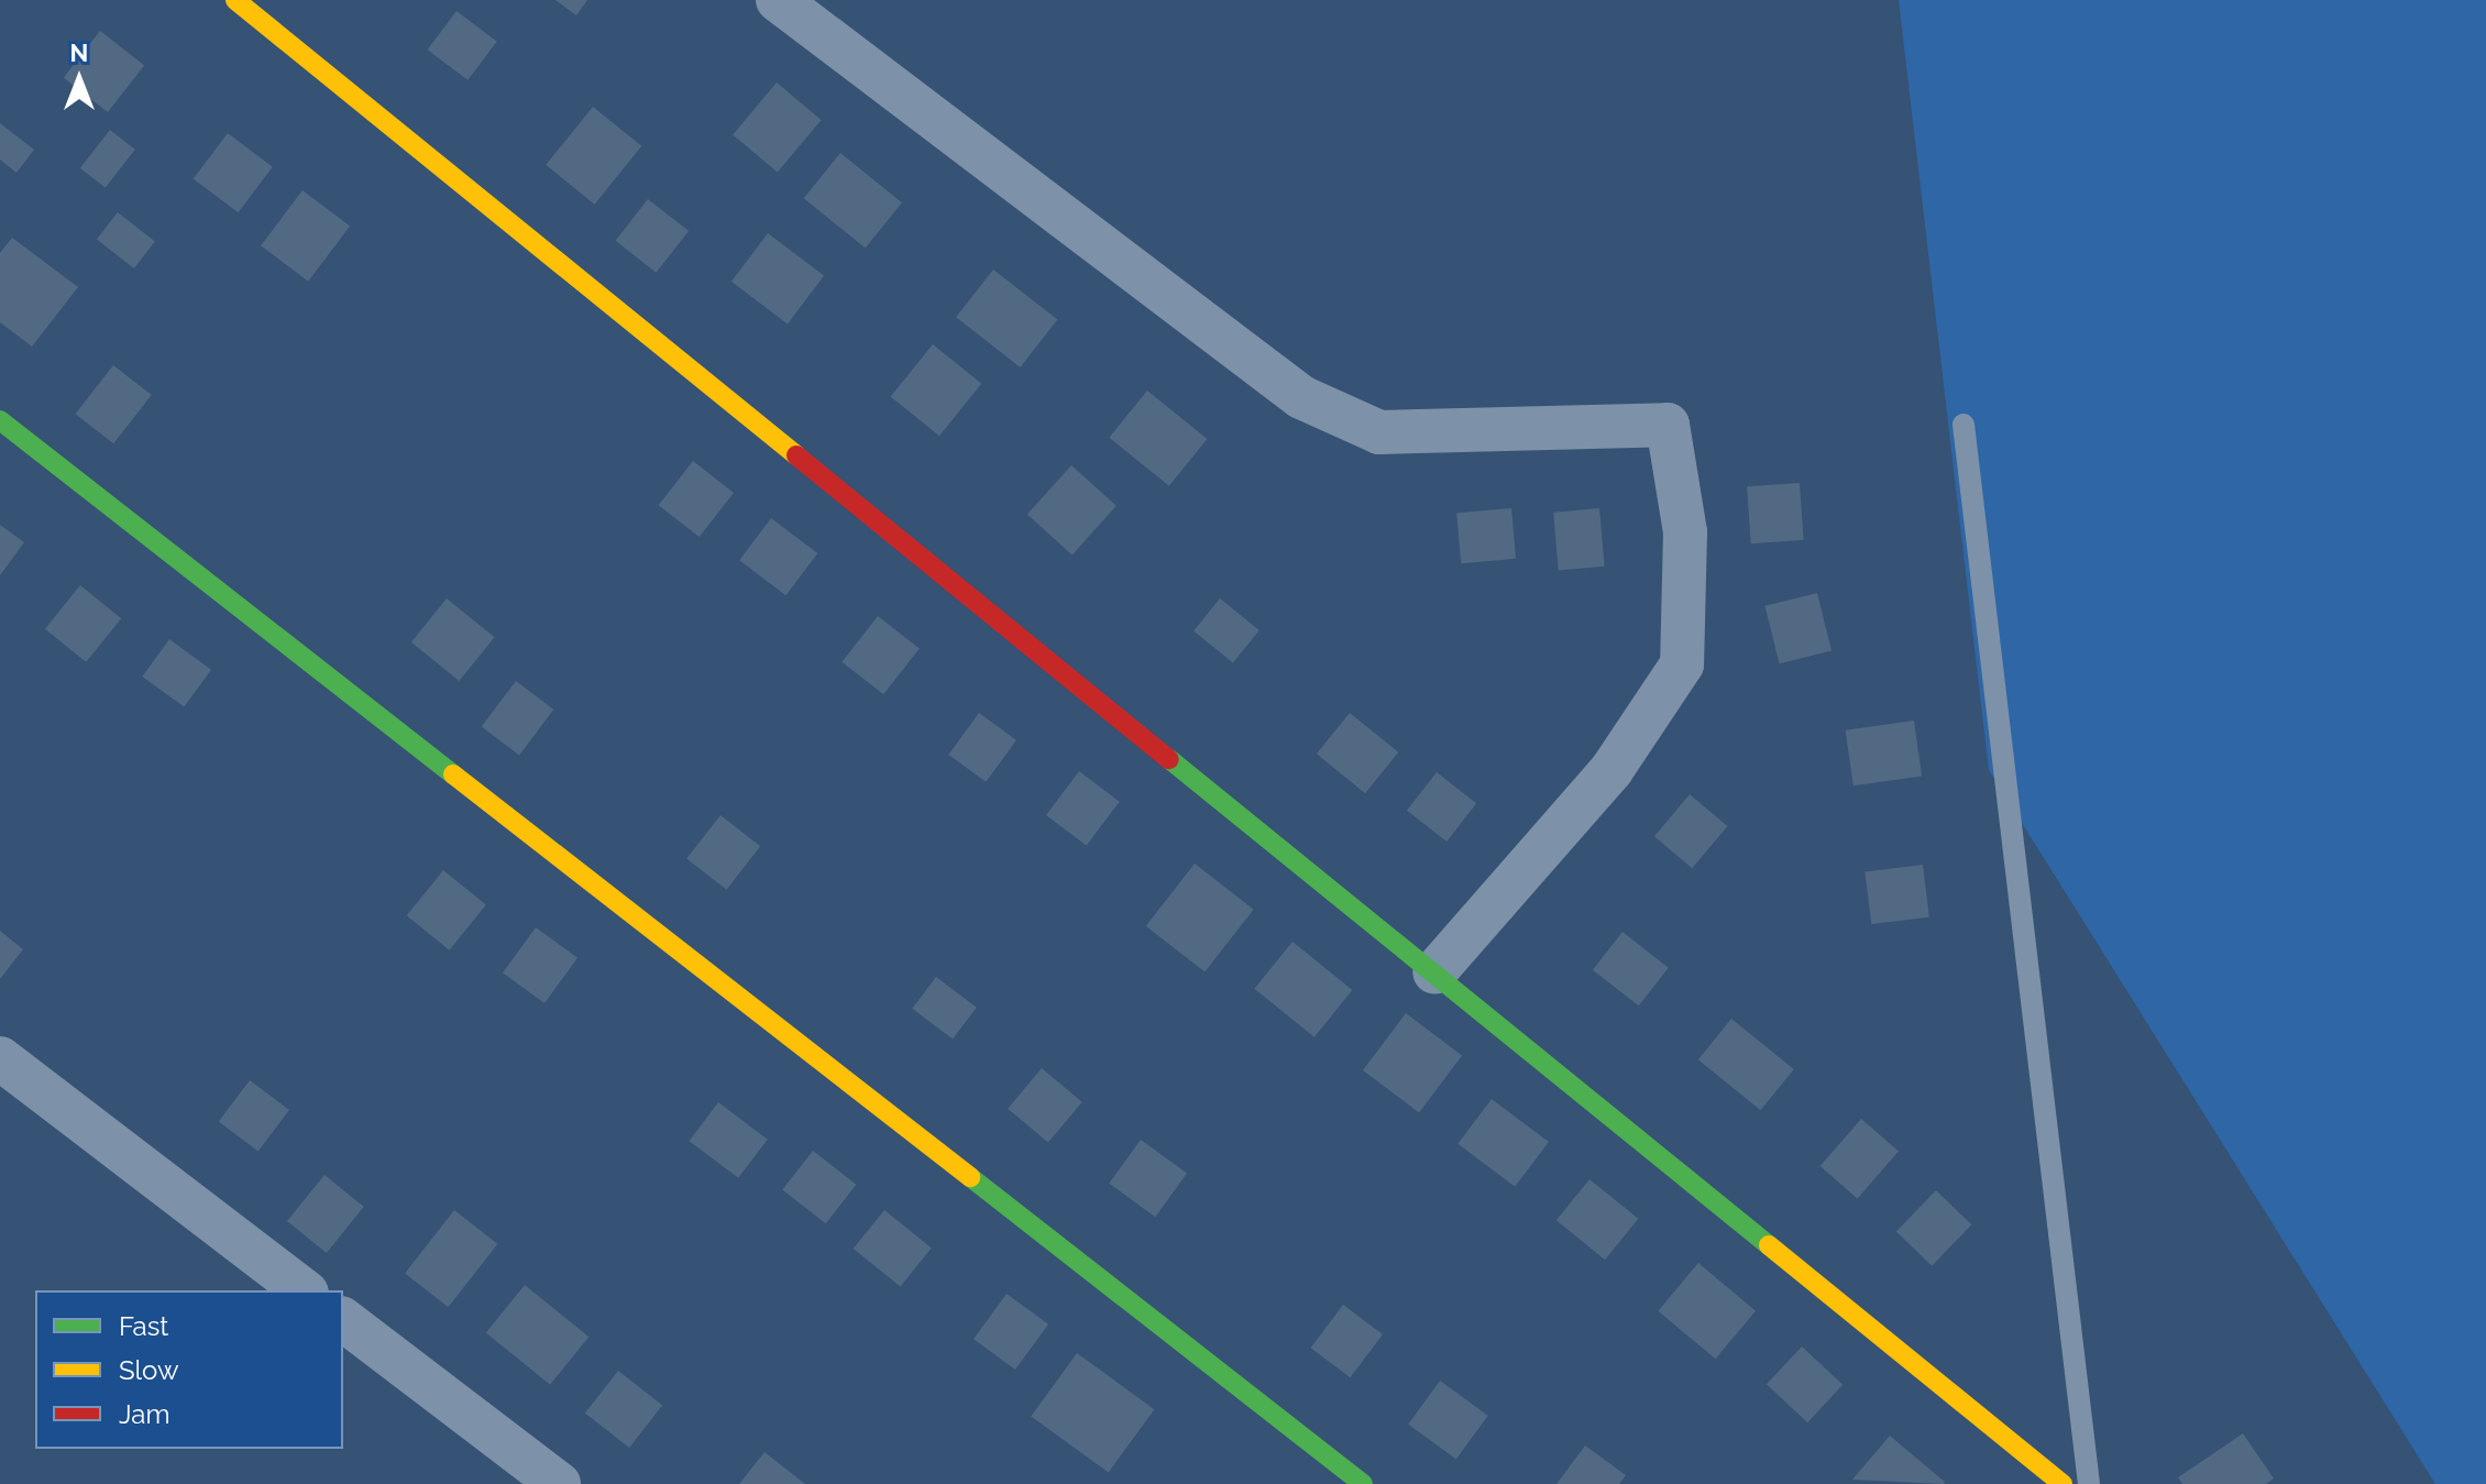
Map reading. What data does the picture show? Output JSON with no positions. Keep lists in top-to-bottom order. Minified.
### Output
{"legend":["Fast","Slow","Jam"],"north":"top"}
